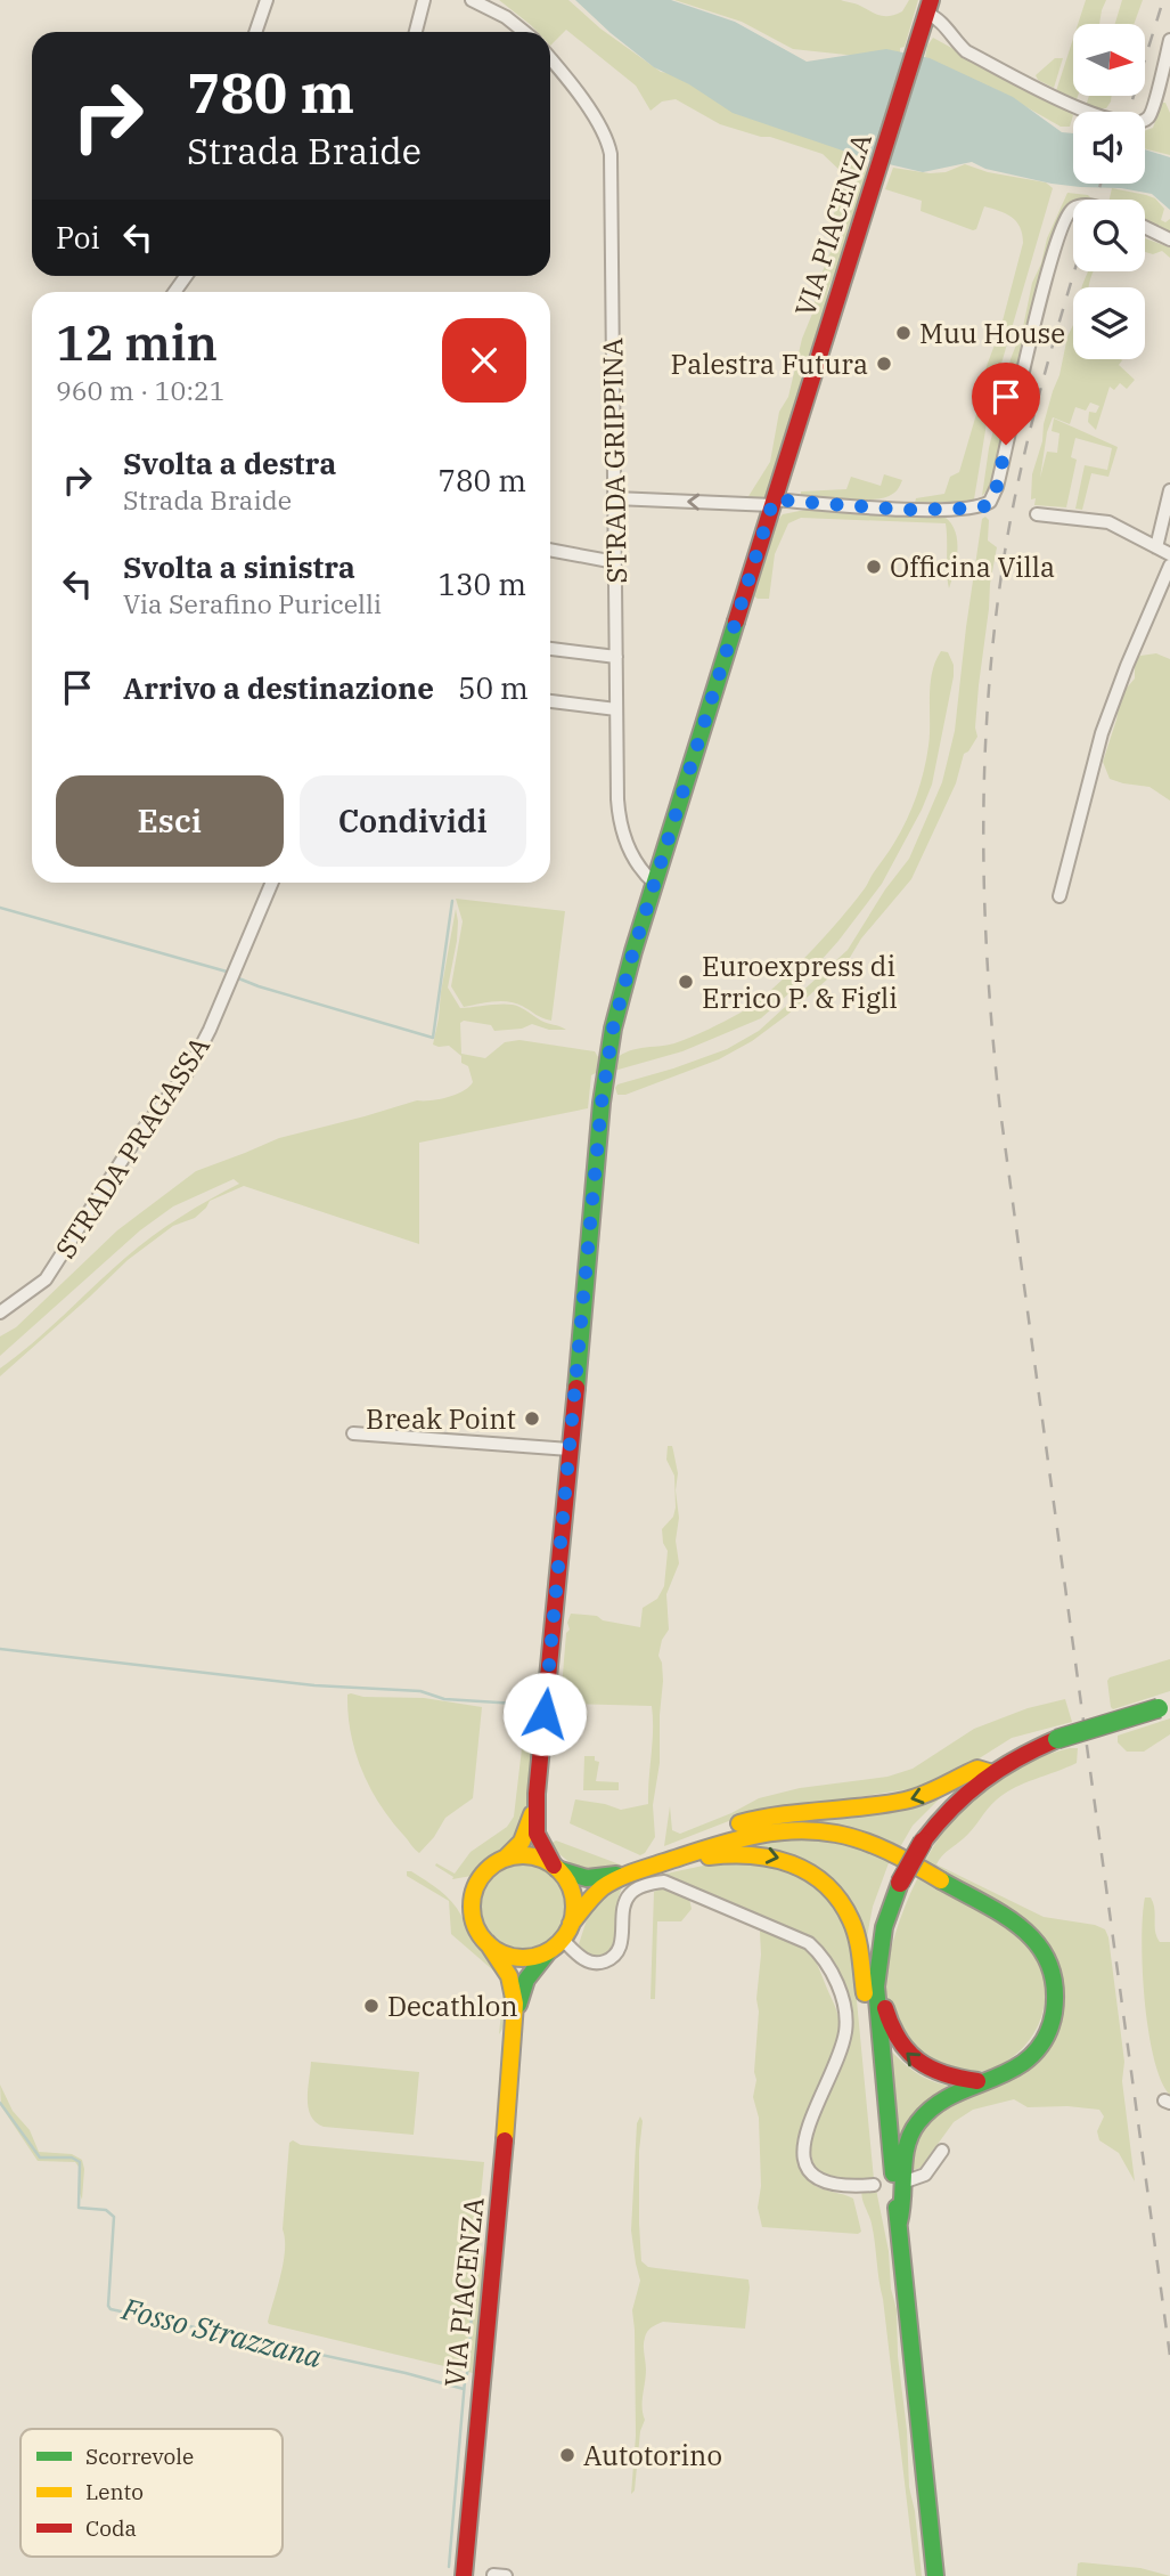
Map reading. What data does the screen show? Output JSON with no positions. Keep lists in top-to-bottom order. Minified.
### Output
{"streets":{"main road":["VIA PIACENZA"],"street":["STRADA GRIPPINA","STRADA PRAGASSA"]},"crossings":[["VIA PIACENZA","STRADA GRIPPINA"]],"water":["Fosso Strazzana"],"places":["Muu House","Palestra Futura","Officina Villa","Euroexpress di Errico P. & Figli","Break Point","Decathlon","Autotorino"],"legend":["Scorrevole","Lento","Coda"],"north":"right","page":{"turn":["780 m","Strada Braide"],"then":"Poi","heading":["12 min","960 m · 10:21"],"list":[{"name":"Svolta a destra","note":"Strada Braide","value":"780 m"},{"name":"Svolta a sinistra","note":"Via Serafino Puricelli","value":"130 m"},{"name":"Arrivo a destinazione","value":"50 m"}],"buttons":["Esci","Condividi"]}}
